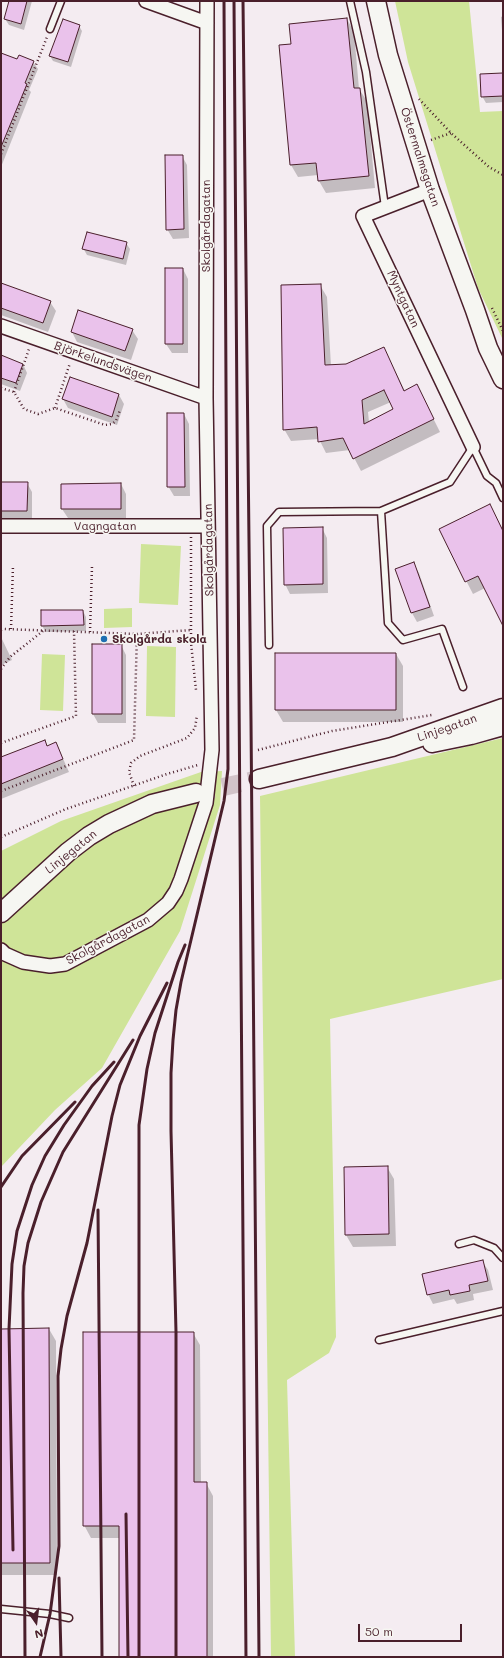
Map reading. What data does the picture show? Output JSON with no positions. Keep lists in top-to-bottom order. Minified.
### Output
{"streets":{"street":["Östermalmsgatan","Skolgårdagatan","Myntgatan","Björkelundsvägen","Vagngatan","Linjegatan"]},"crossings":[["Östermalmsgatan","Myntgatan"],["Skolgårdagatan","Björkelundsvägen"],["Skolgårdagatan","Vagngatan"]],"places":["Skolgårda skola"],"scale_bar":"50 m","north":"bottom"}
